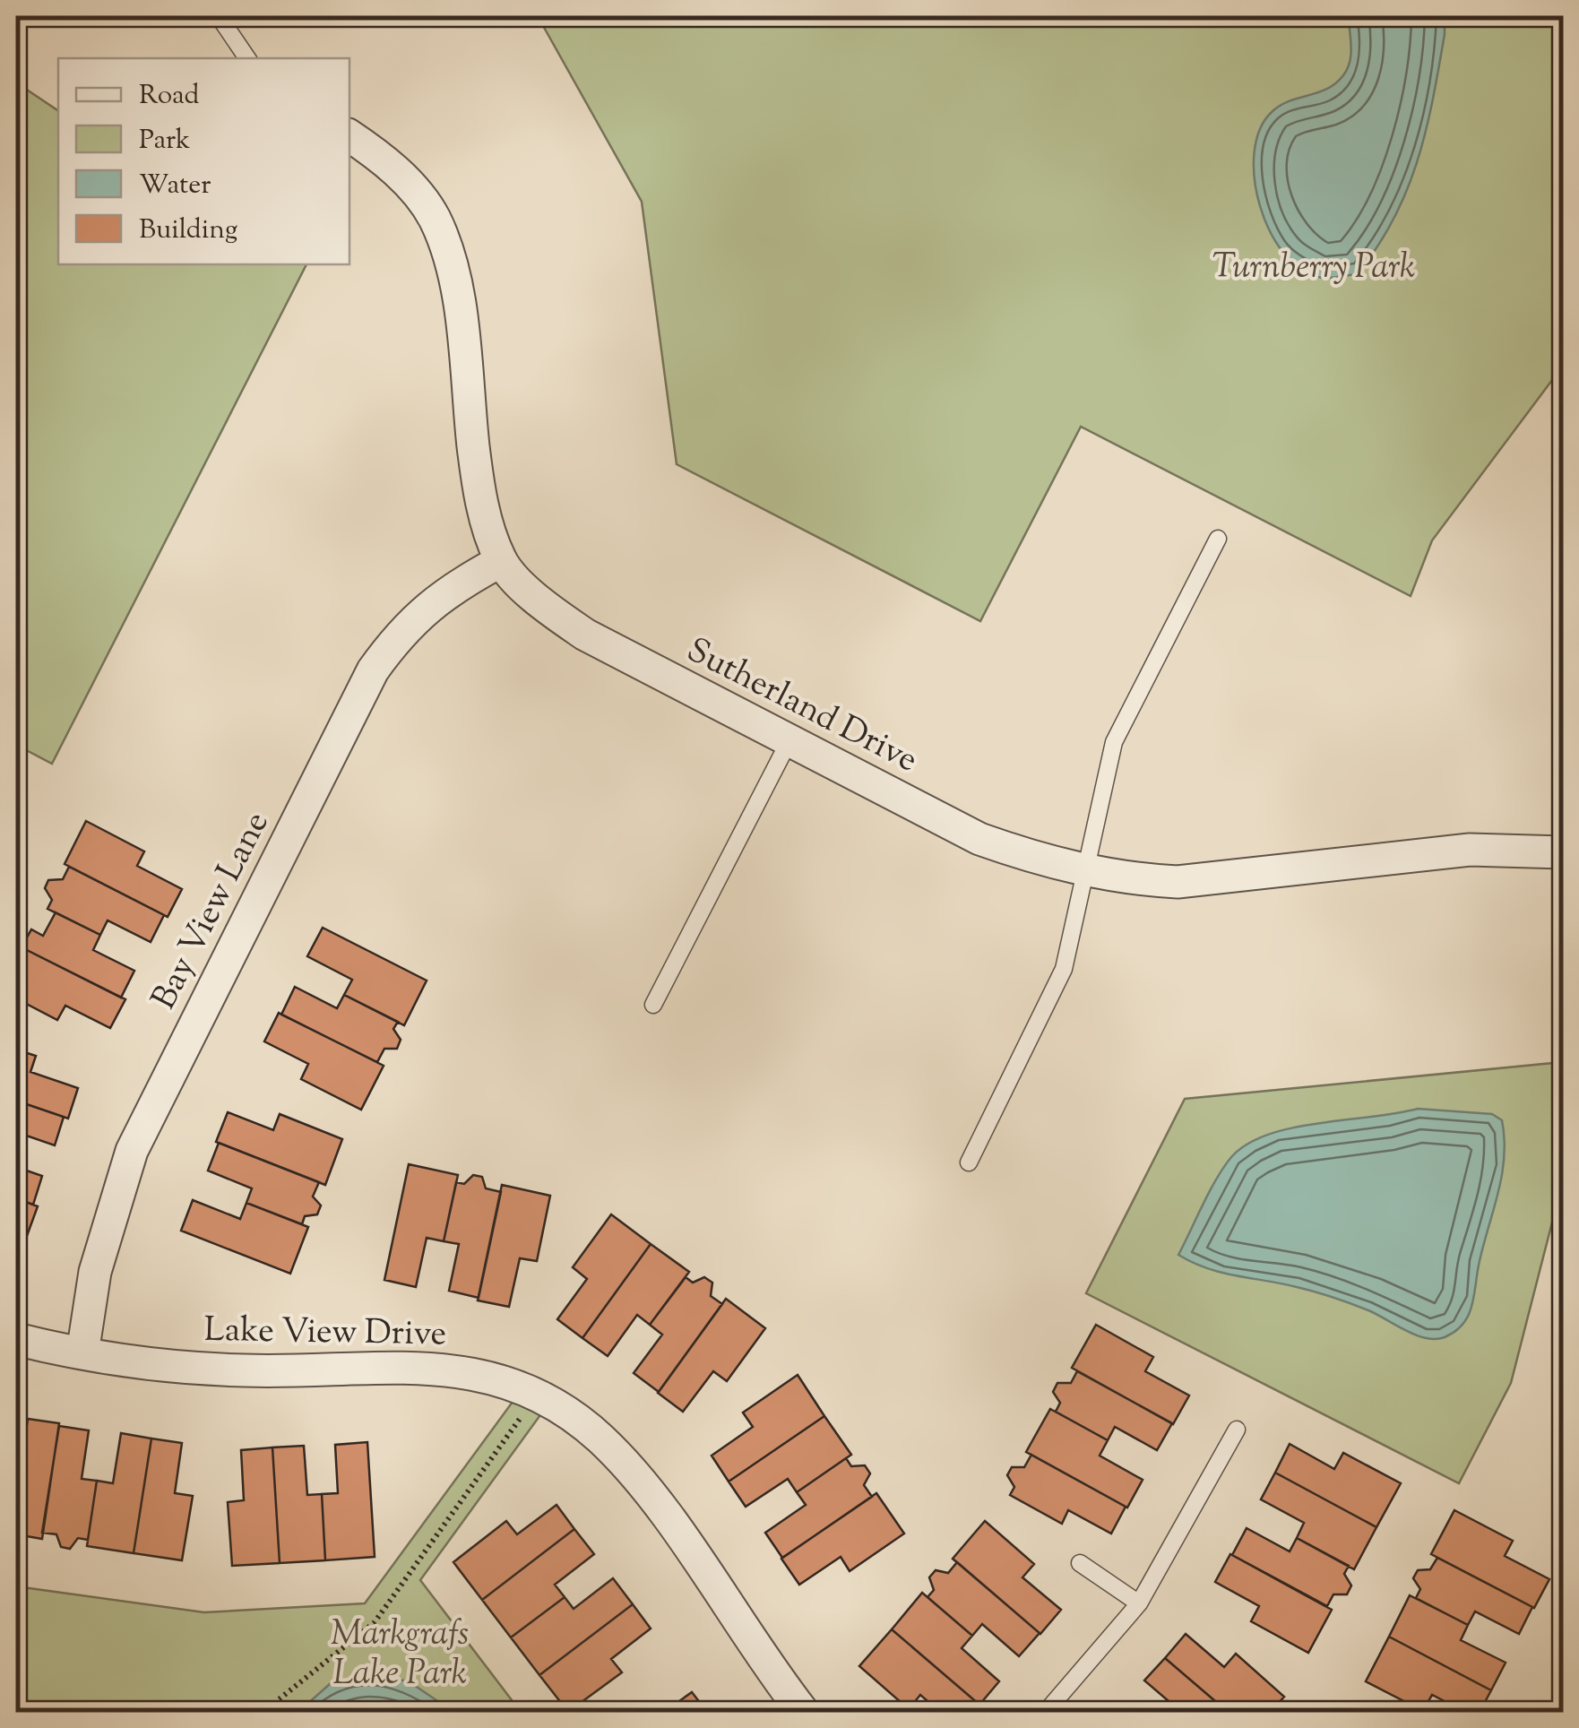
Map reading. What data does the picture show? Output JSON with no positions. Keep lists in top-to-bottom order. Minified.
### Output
{"streets":{"street":["Sutherland Drive","Bay View Lane","Lake View Drive"]},"crossings":[["Sutherland Drive","Bay View Lane"],["Bay View Lane","Lake View Drive"]],"parks":["Turnberry Park","Markgrafs Lake Park"],"legend":["Road","Park","Water","Building"]}
